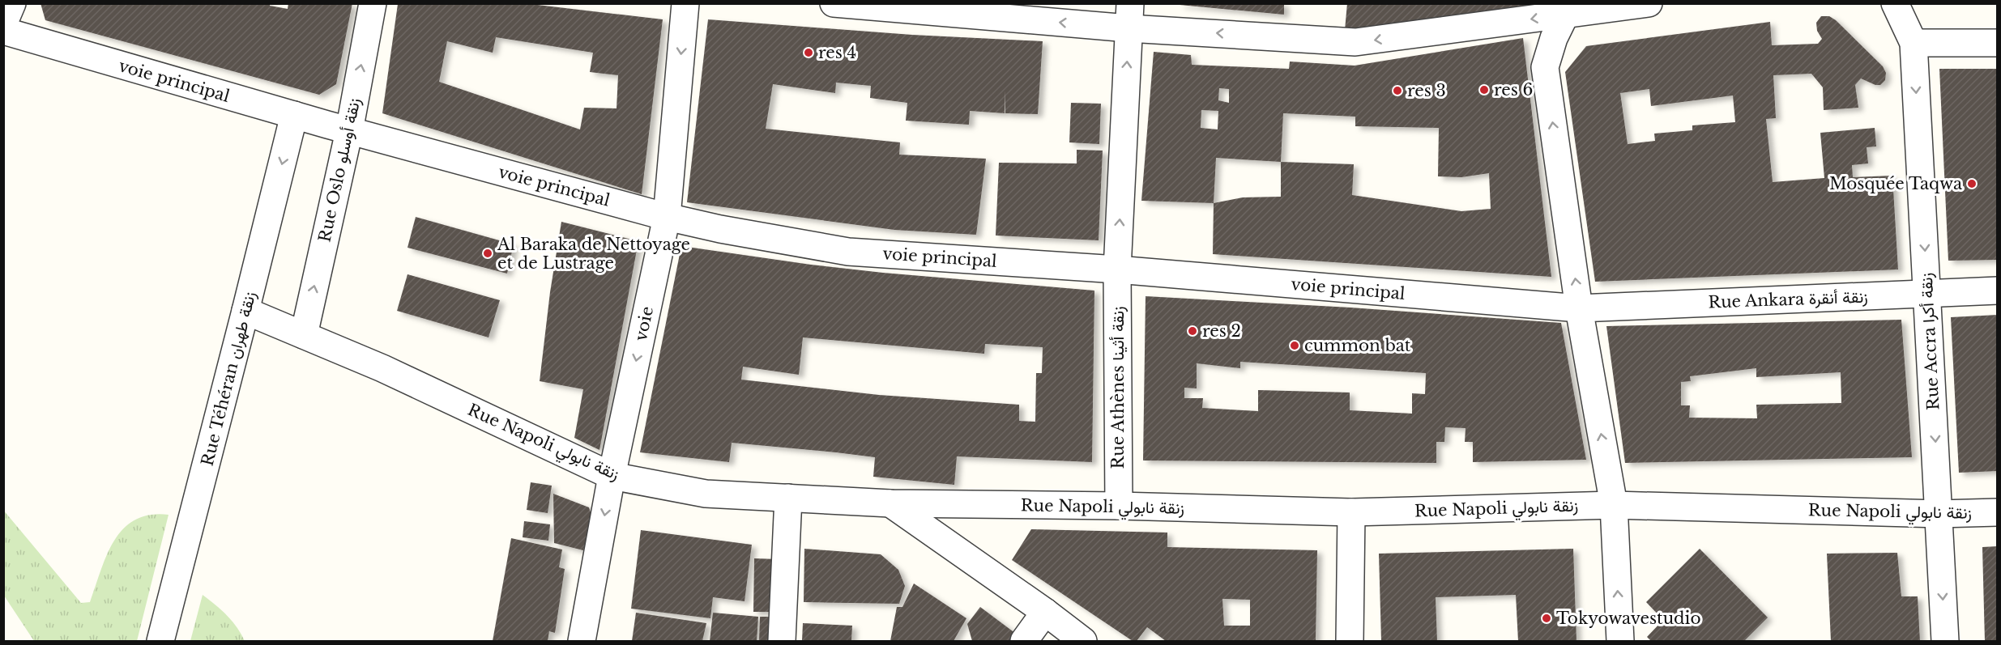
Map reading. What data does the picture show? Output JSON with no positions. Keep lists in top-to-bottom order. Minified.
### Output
{"streets":{"street":["voie principal","Rue Oslo زنقة أوسلو","Rue Ankara زنقة أنقرة","voie","Rue Accra زنقة أكرا","Rue Téhéran زنقة طهران","Rue Athènes زنقة أثينا","Rue Napoli زنقة نابولي"]},"crossings":[["voie principal","Rue Oslo زنقة أوسلو"],["voie principal","Rue Ankara زنقة أنقرة"],["voie principal","voie"],["voie principal","Rue Téhéran زنقة طهران"],["voie principal","Rue Athènes زنقة أثينا"],["Rue Oslo زنقة أوسلو","Rue Napoli زنقة نابولي"],["Rue Ankara زنقة أنقرة","Rue Accra زنقة أكرا"],["voie","Rue Napoli زنقة نابولي"],["Rue Accra زنقة أكرا","Rue Napoli زنقة نابولي"],["Rue Téhéran زنقة طهران","Rue Napoli زنقة نابولي"],["Rue Athènes زنقة أثينا","Rue Napoli زنقة نابولي"]],"one_way":["Rue Oslo زنقة أوسلو","voie","Rue Accra زنقة أكرا","Rue Téhéran زنقة طهران"],"places":["res 4","res 6","res 3","Mosquée Taqwa","Al Baraka de Nettoyage et de Lustrage","res 2","cummon bat","Tokyowavestudio"]}
